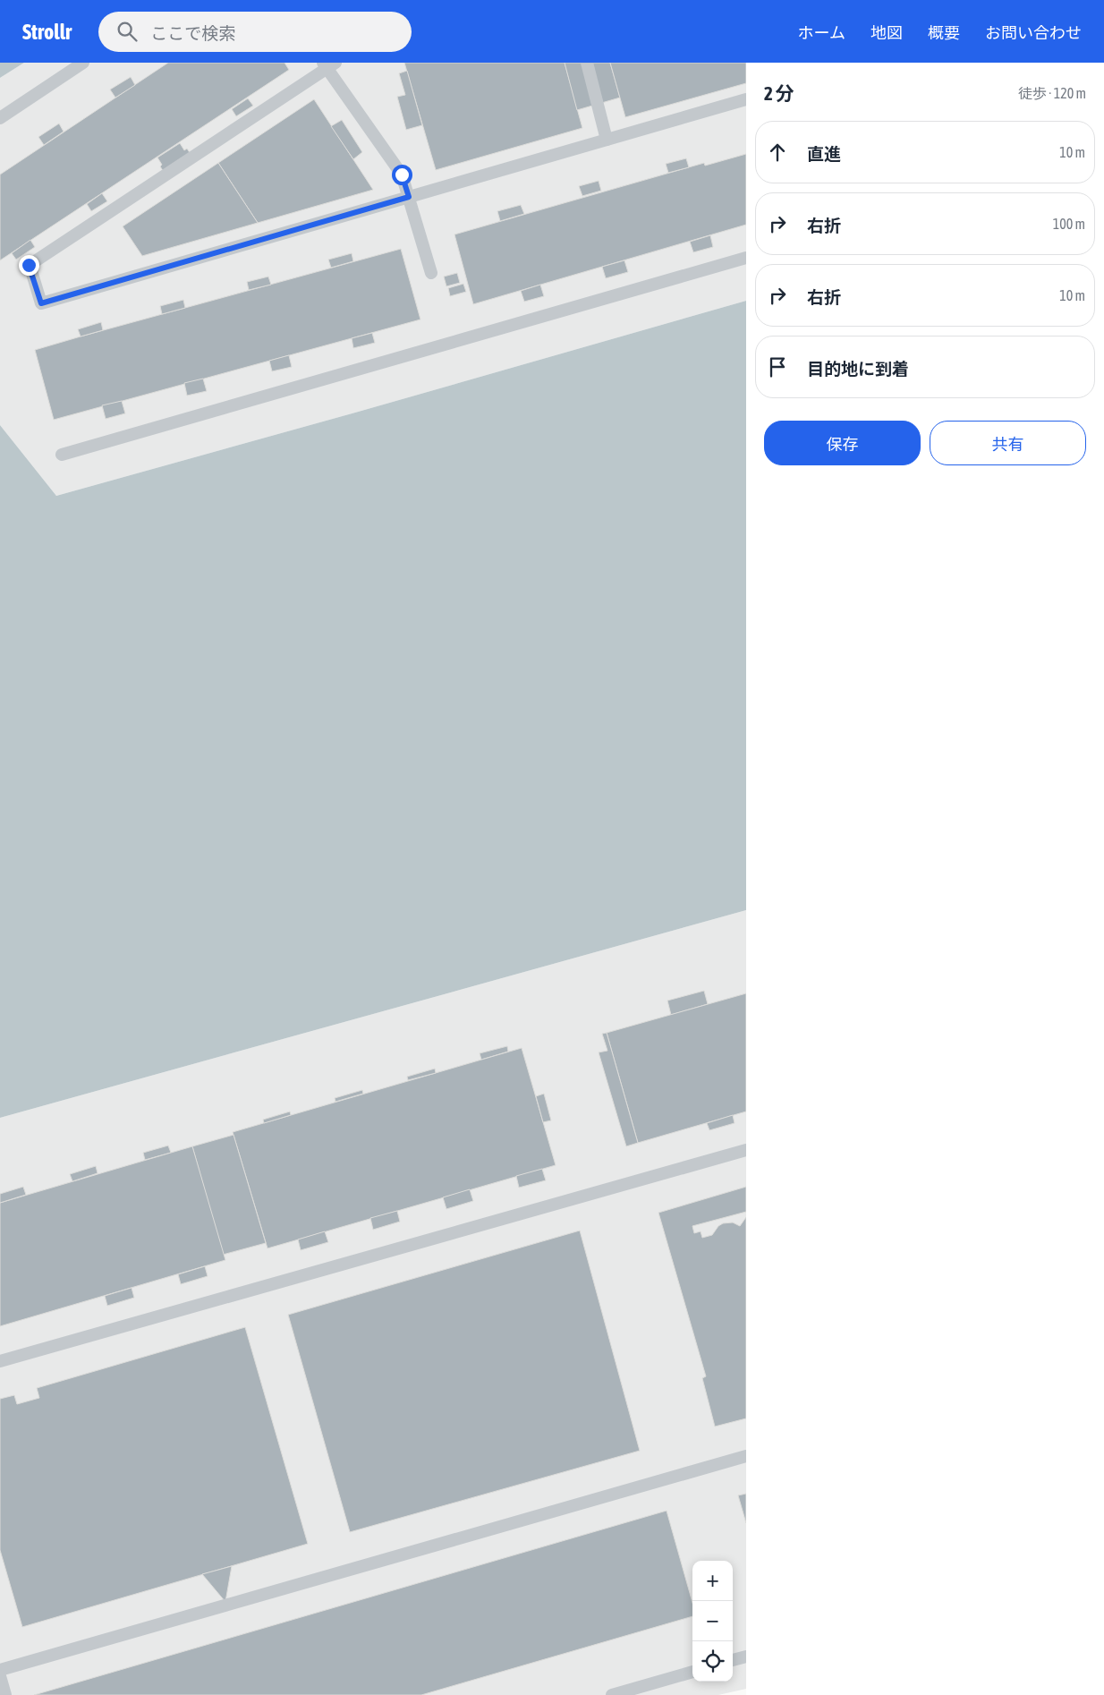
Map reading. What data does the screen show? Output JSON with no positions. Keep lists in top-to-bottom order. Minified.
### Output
{"page":{"header":"Strollr","search":"ここで検索","nav":["ホーム","地図","概要","お問い合わせ"],"heading":["2 分","徒歩 · 120 m"],"list":[["直進","10 m"],["右折","100 m"],["右折","10 m"],"目的地に到着"],"buttons":["保存","共有"],"map_buttons":["+","−"]}}
